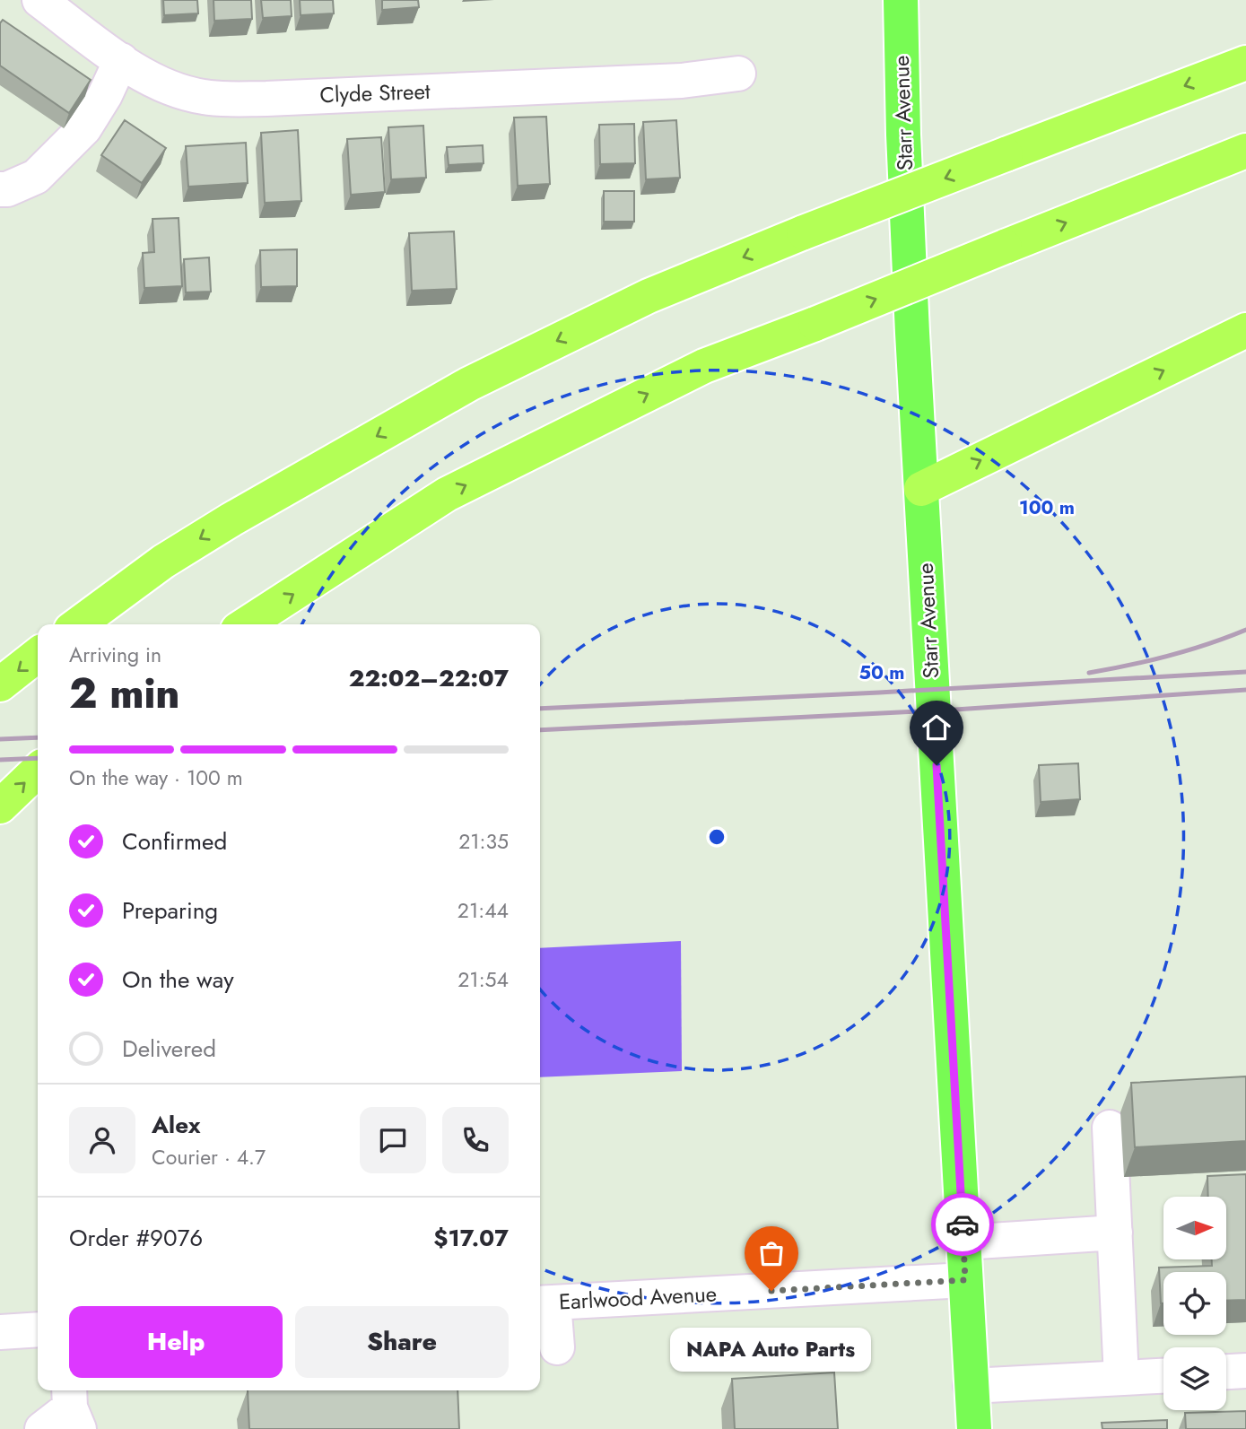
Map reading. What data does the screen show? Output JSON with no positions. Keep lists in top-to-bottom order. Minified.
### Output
{"streets":{"main road":["Starr Avenue"],"street":["Clyde Street","Earlwood Avenue"]},"crossings":[["Starr Avenue","Earlwood Avenue"]],"places":["NAPA Auto Parts"],"north":"right","page":{"heading":["2 min","Arriving in","22:02–22:07"],"panel":["Alex","Courier · 4.7","Order #9076","$17.07"],"bar":"On the way · 100 m","list":[["Confirmed","21:35"],["Preparing","21:44"],["On the way","21:54"],"Delivered"],"buttons":["Help","Share"],"bubble":"NAPA Auto Parts"},"rings":["100 m","50 m"]}
